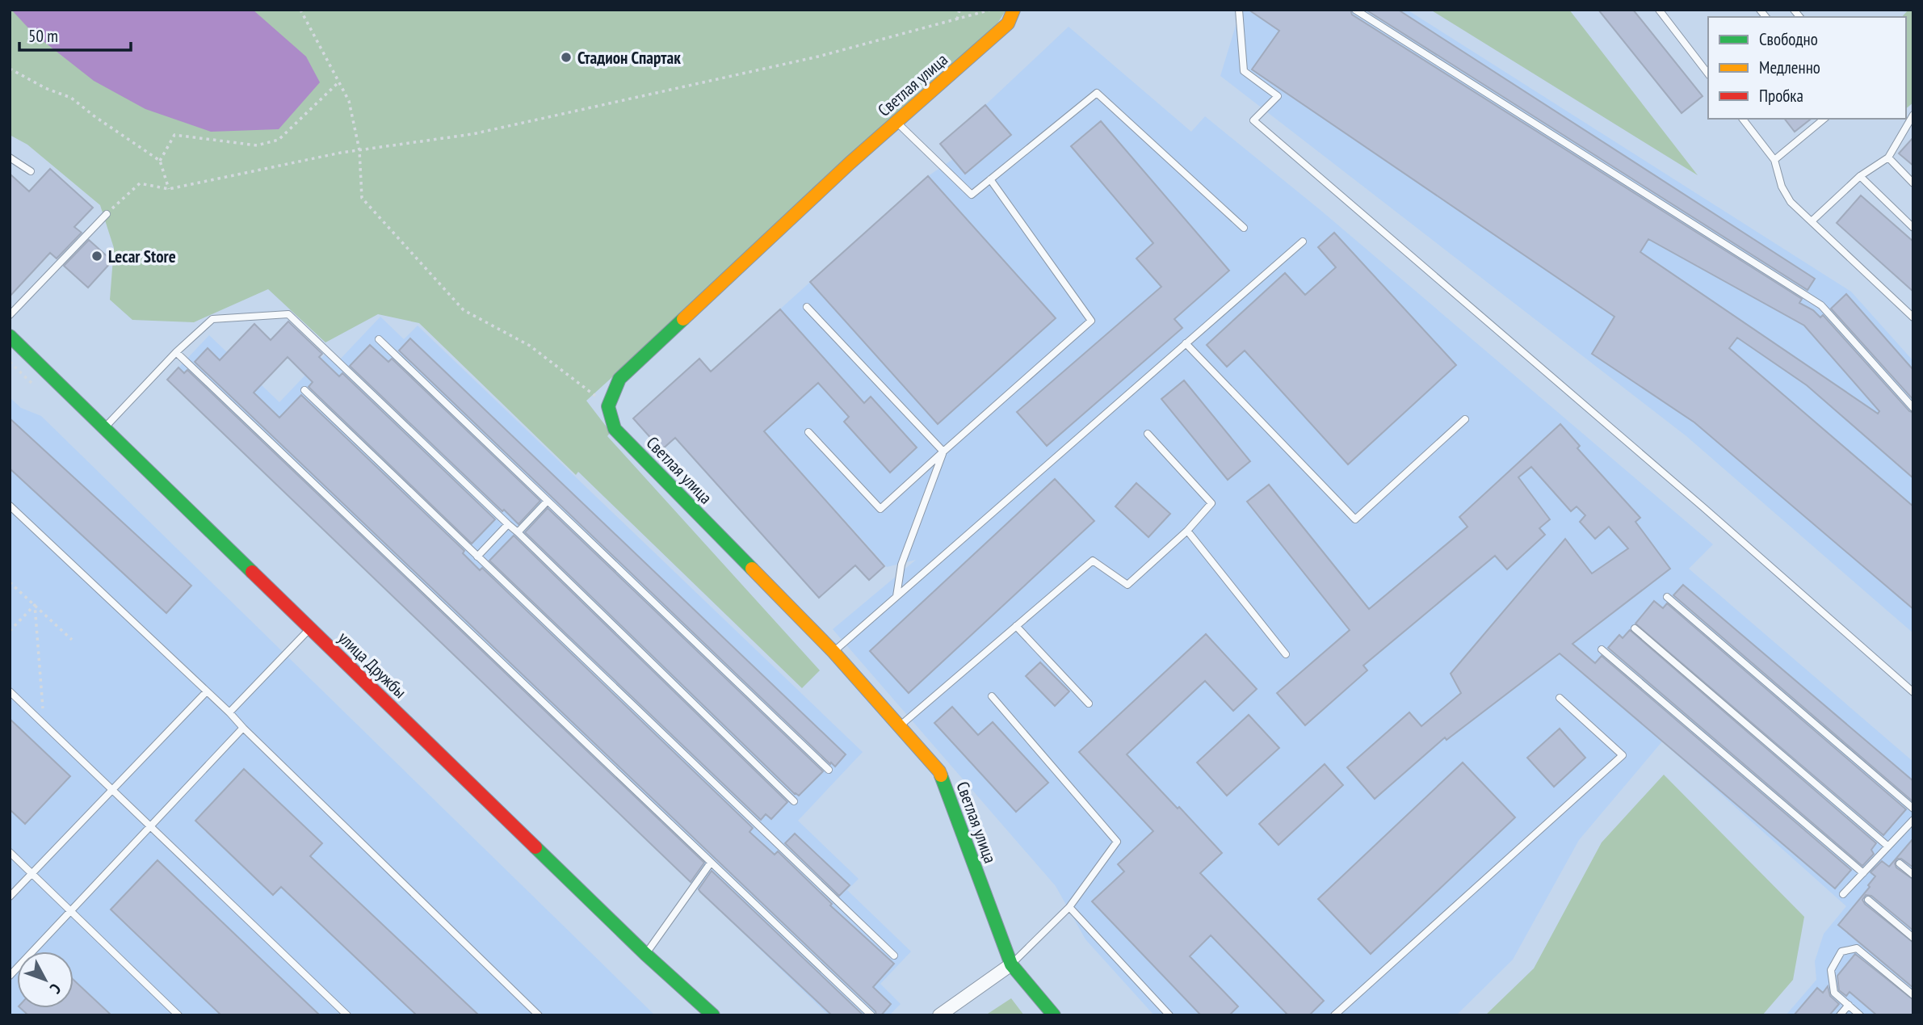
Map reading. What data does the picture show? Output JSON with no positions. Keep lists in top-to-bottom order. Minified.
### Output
{"streets":{"street":["Светлая улица","улица Дружбы"]},"places":["Стадион Спартак","Lecar Store"],"legend":["Свободно","Медленно","Пробка"],"scale_bar":"50 m","north":"bottom right"}
